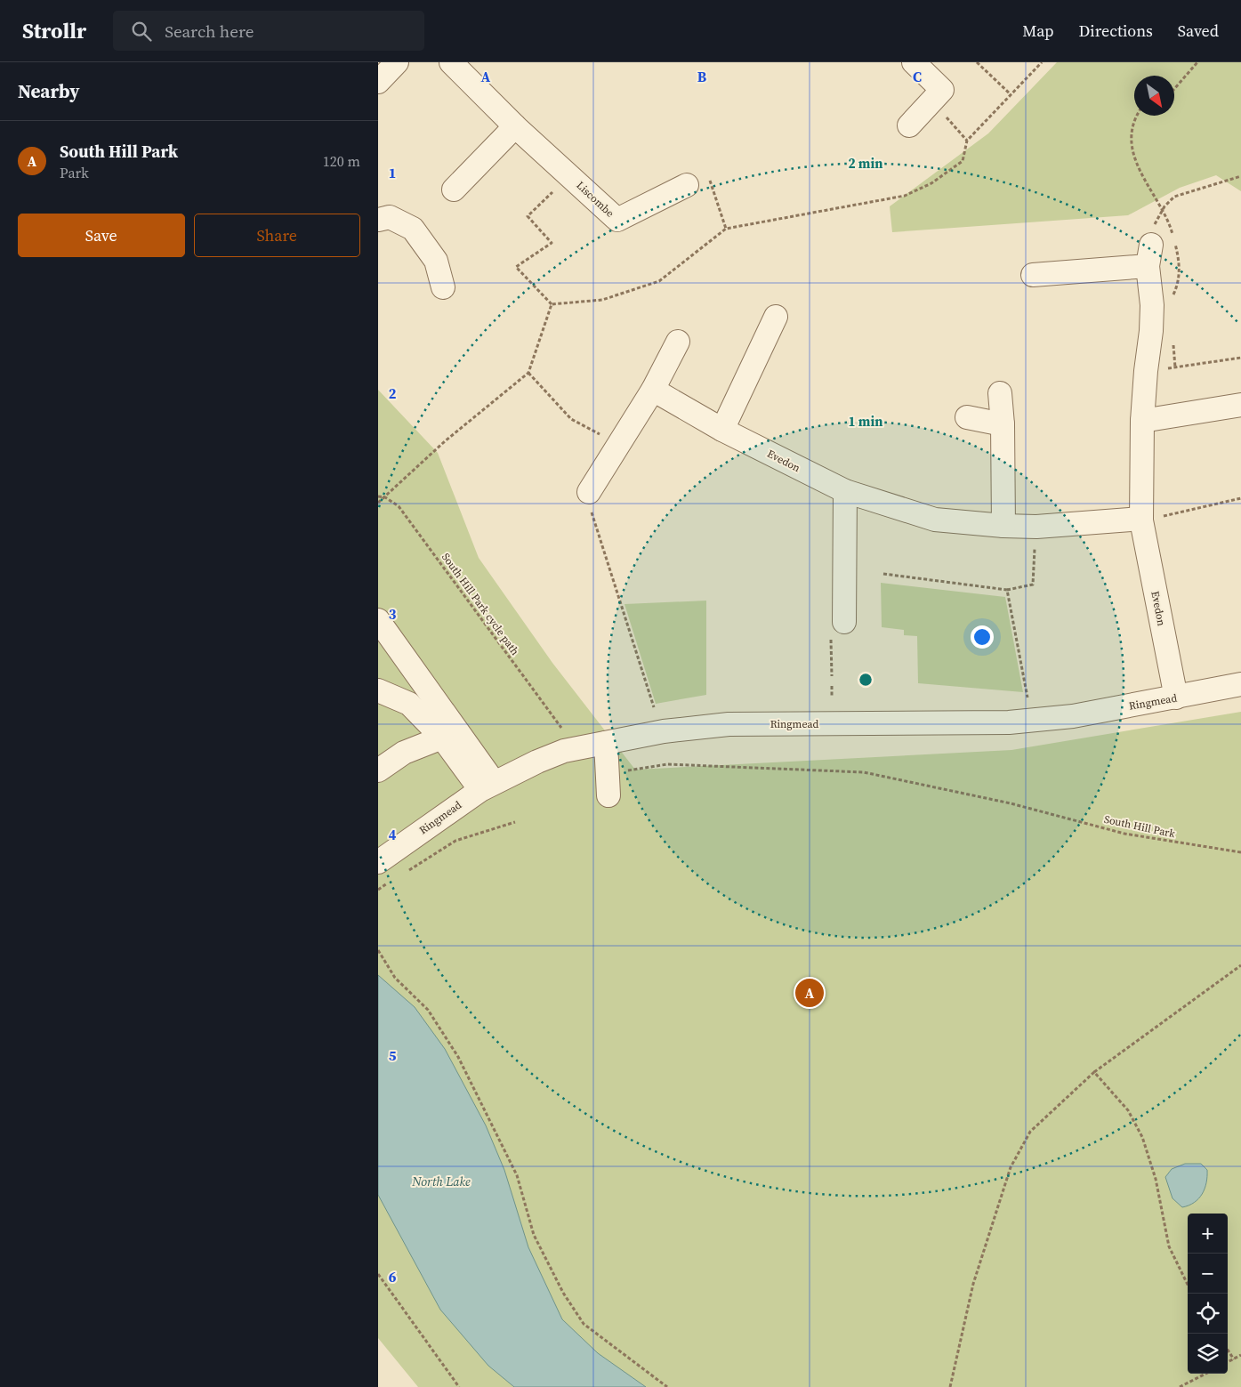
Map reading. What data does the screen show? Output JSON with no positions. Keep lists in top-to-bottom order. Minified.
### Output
{"streets":{"street":["Liscombe","Evedon","Ringmead"],"path":["South Hill Park cycle path","South Hill Park"]},"crossings":[["Evedon","Ringmead"]],"water":["North Lake"],"north":"bottom right","page":{"header":"Strollr","search":"Search here","nav":["Map","Directions","Saved"],"heading":"Nearby","list":[{"mark":"A","name":"South Hill Park","note":"Park","value":"120 m"}],"buttons":["Save","Share"],"pins":"A","map_buttons":["+","−"]},"grid":{"columns":["A","B","C"],"rows":["1","2","3","4","5","6"]},"rings":["2 min","1 min"]}
